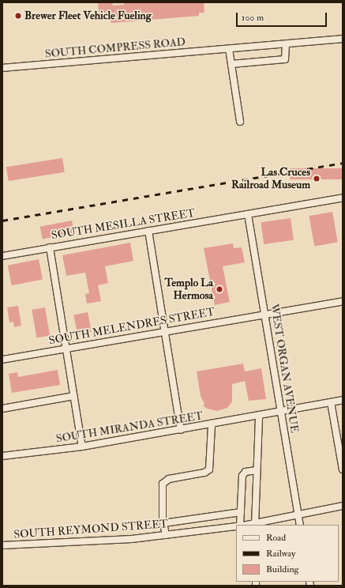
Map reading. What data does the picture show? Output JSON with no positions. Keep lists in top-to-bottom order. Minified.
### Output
{"streets":{"street":["SOUTH COMPRESS ROAD","SOUTH MESILLA STREET","SOUTH MELENDRES STREET","WEST ORGAN AVENUE","SOUTH MIRANDA STREET","SOUTH REYMOND STREET"]},"crossings":[["SOUTH MESILLA STREET","WEST ORGAN AVENUE"],["SOUTH MELENDRES STREET","WEST ORGAN AVENUE"],["WEST ORGAN AVENUE","SOUTH MIRANDA STREET"]],"places":["Brewer Fleet Vehicle Fueling","Las Cruces Railroad Museum","Templo La Hermosa"],"legend":["Road","Railway","Building"],"scale_bar":"100 m"}
